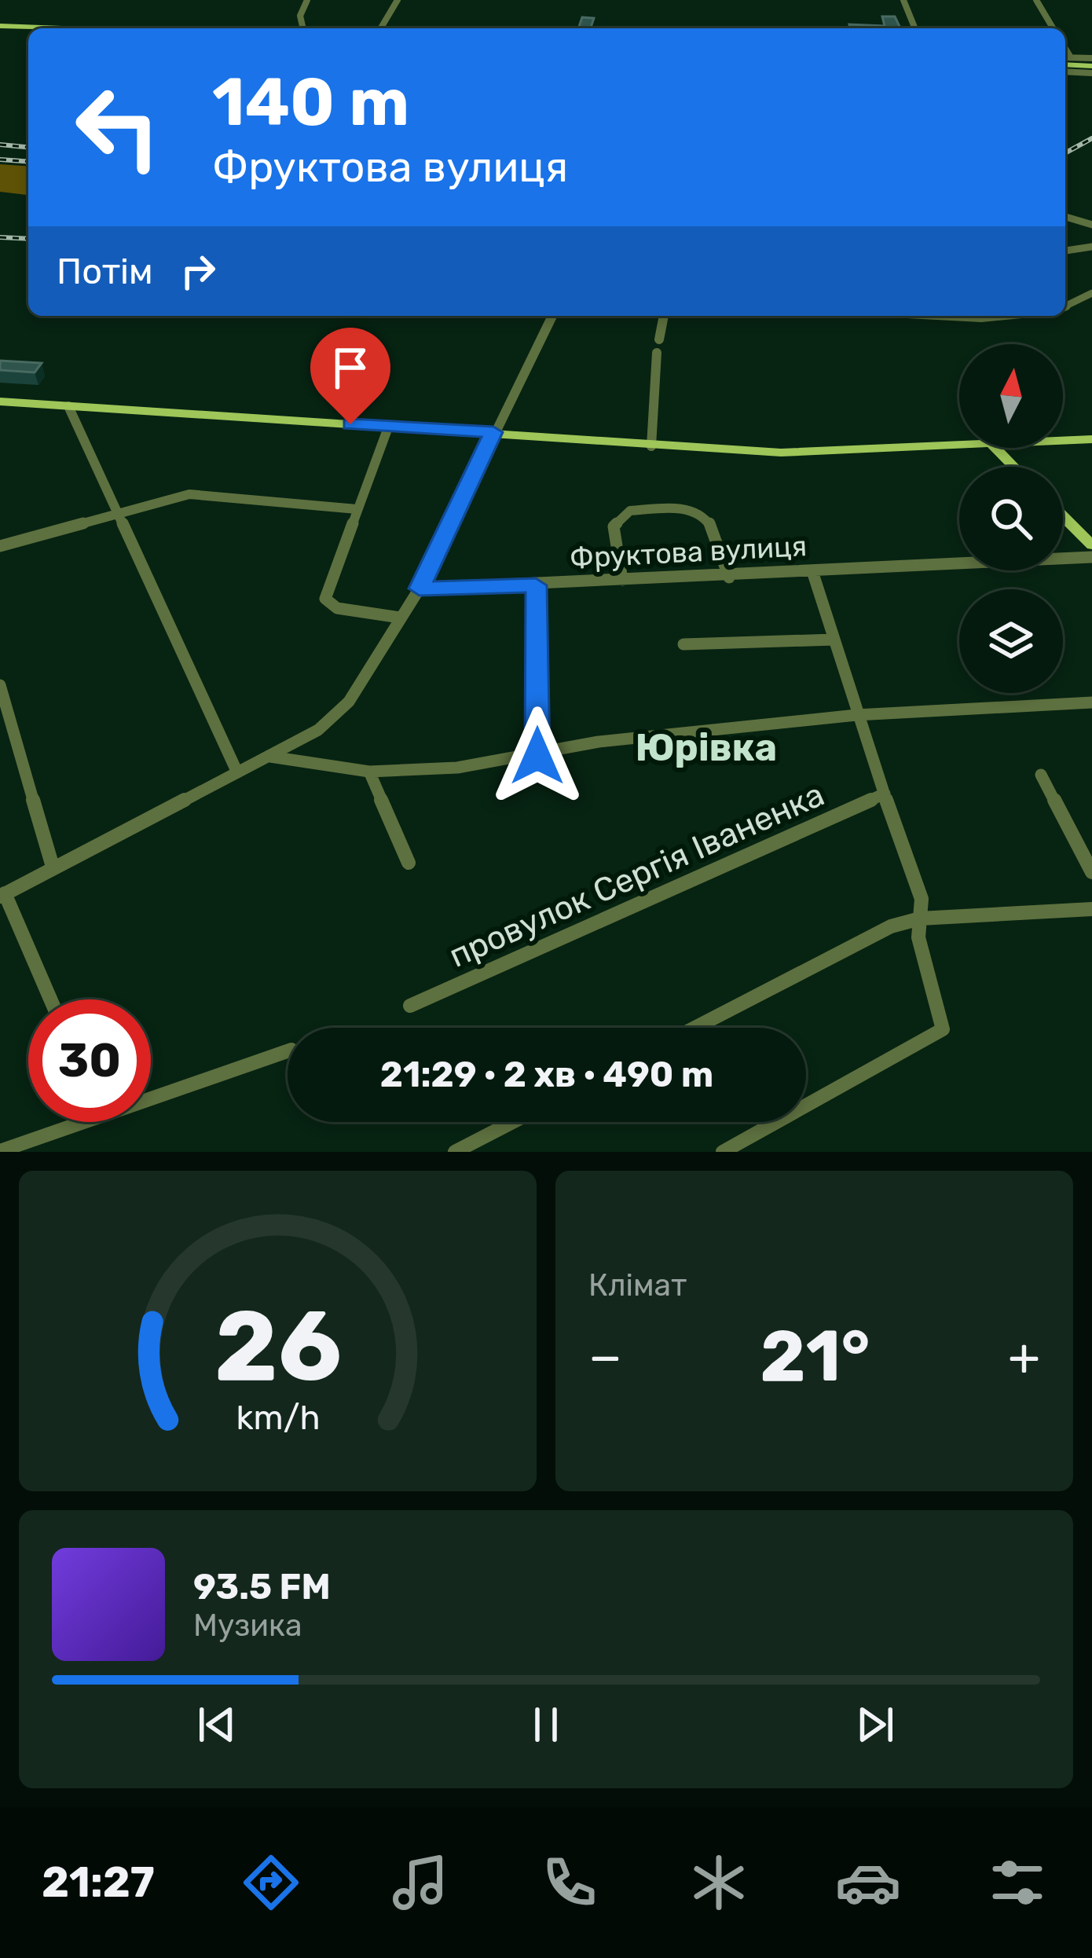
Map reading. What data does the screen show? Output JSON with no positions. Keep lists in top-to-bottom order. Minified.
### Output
{"streets":{"street":["Фруктова вулиця","провулок Сергія Іваненка"]},"districts":["Юрівка"],"north":"top","page":{"turn":["140 m","Фруктова вулиця"],"then":"Потім","limit":"30","trip":"21:29 · 2 хв · 490 m","tile":"Клімат","heat":["−","21°","+"],"song":["93.5 FM","Музика"],"tabs":"21:27","gauge":["26","km/h"]}}
